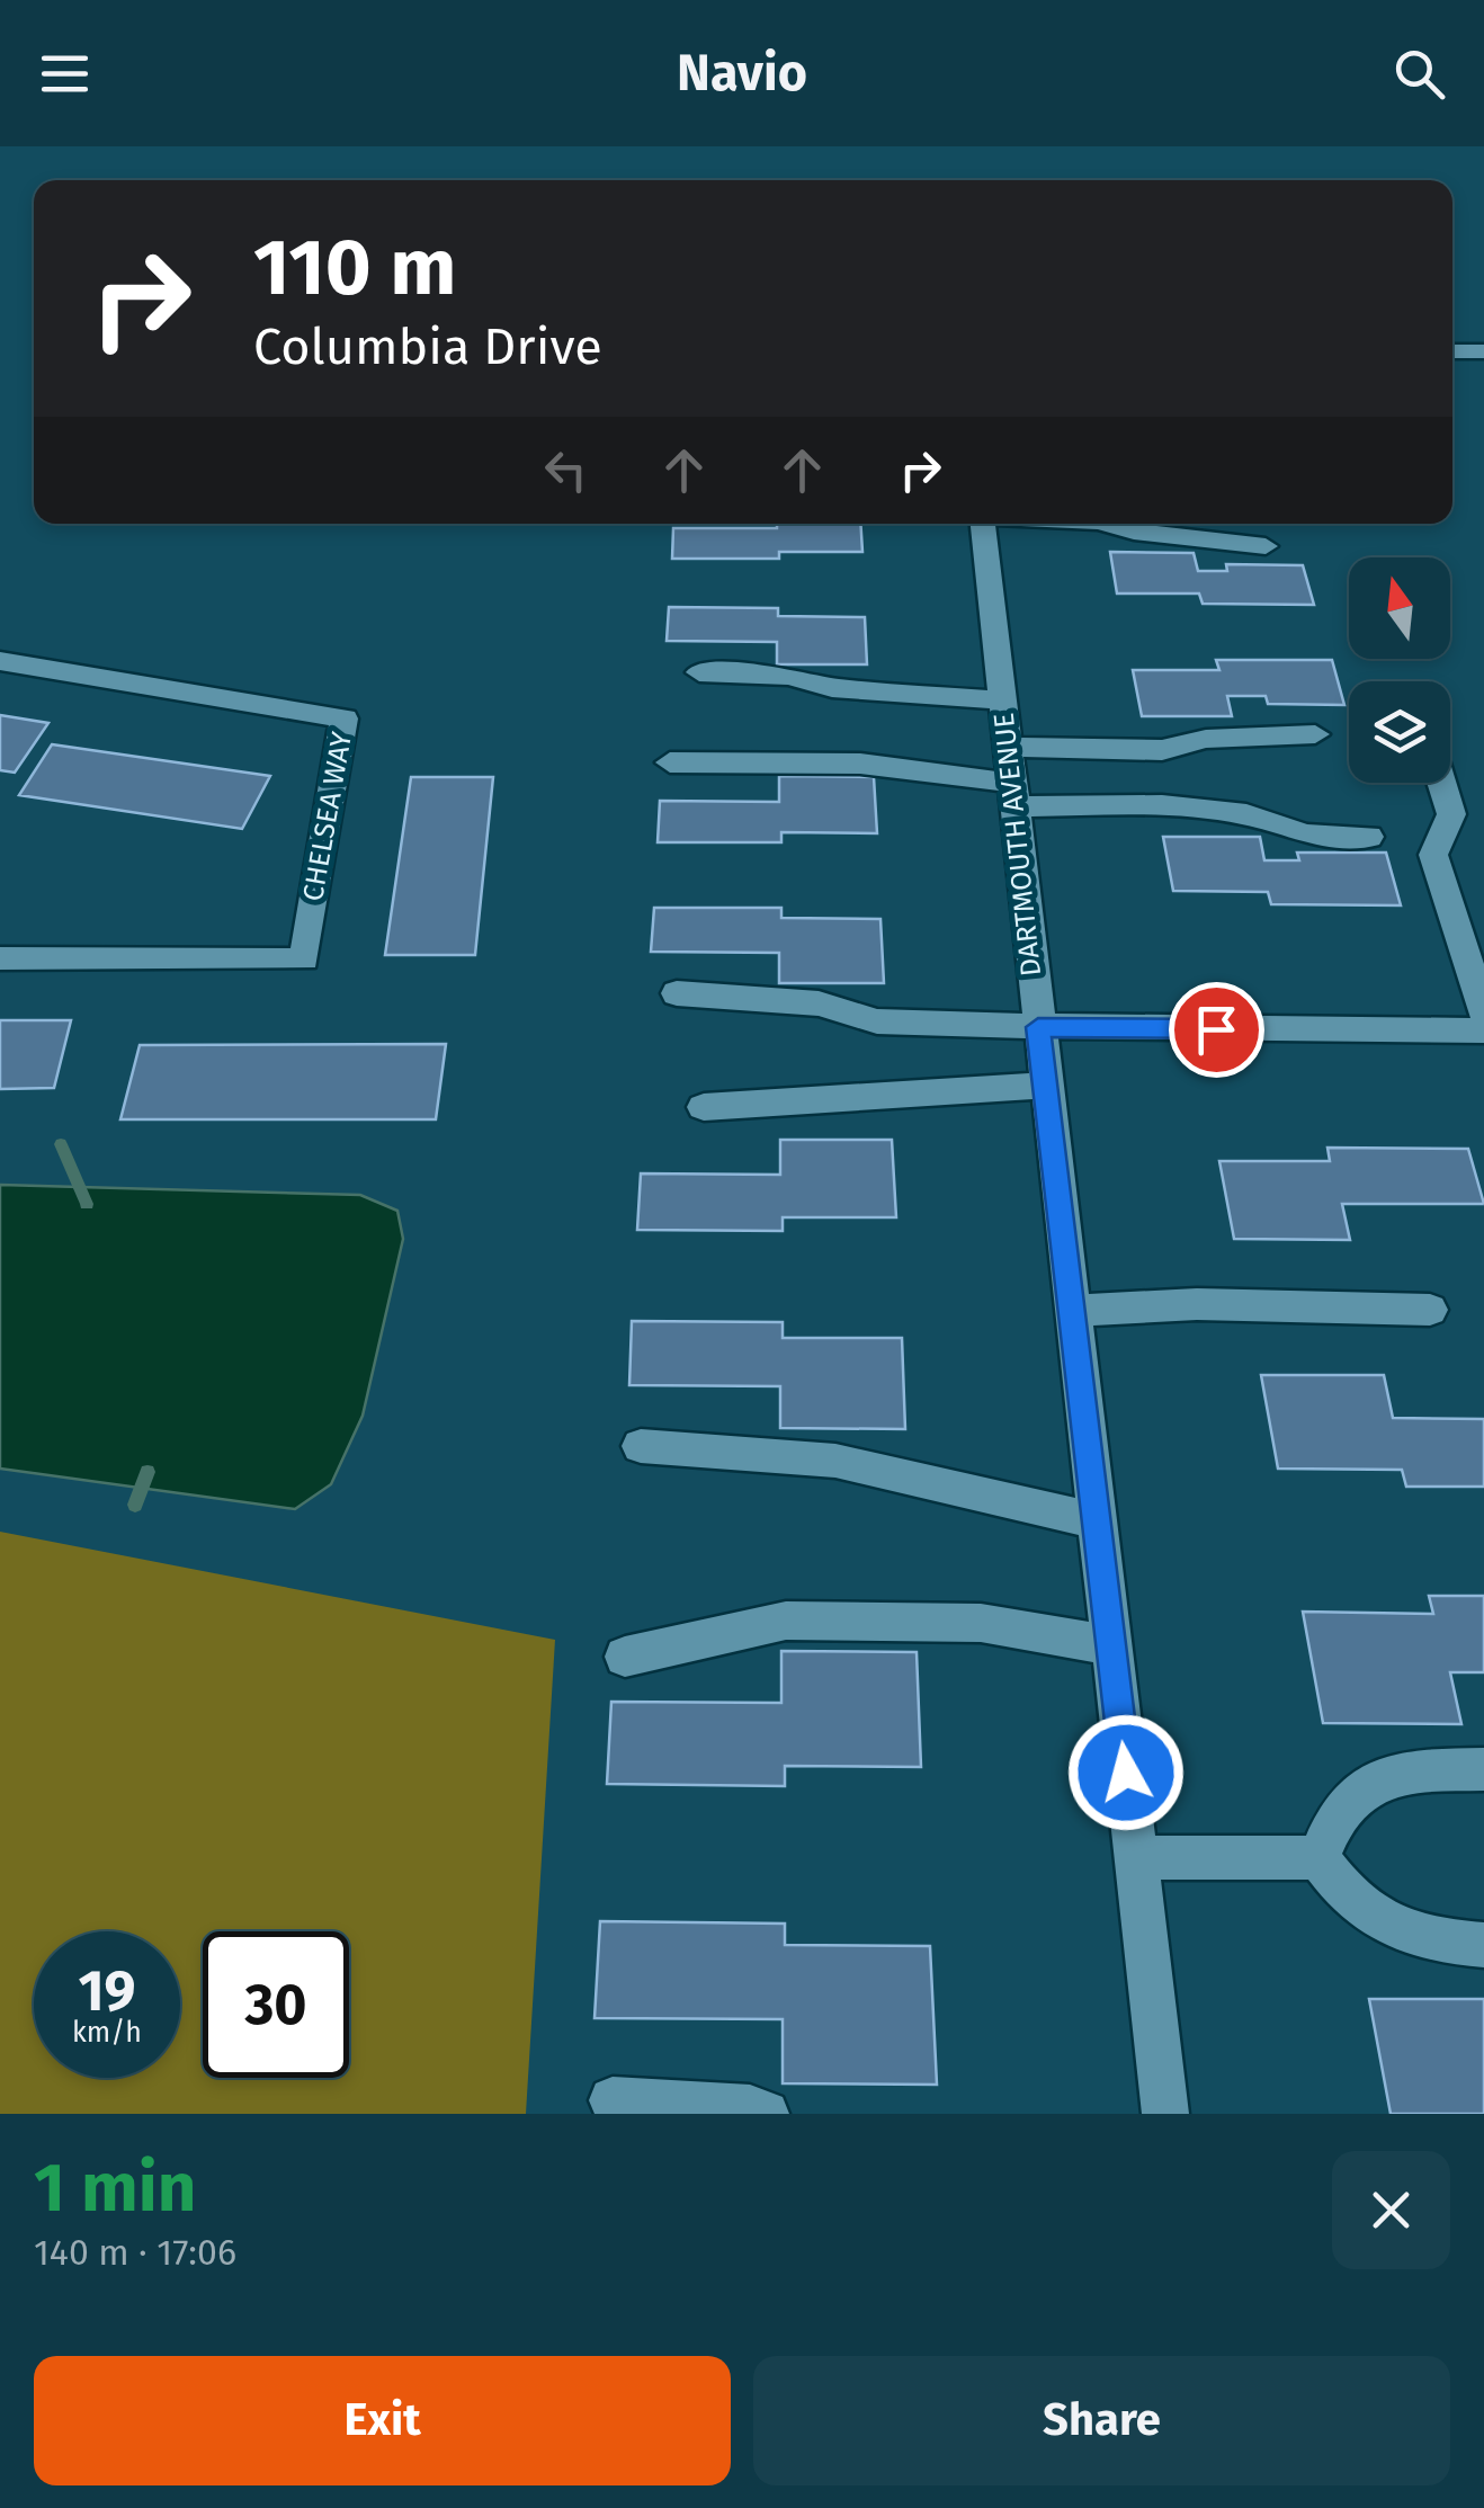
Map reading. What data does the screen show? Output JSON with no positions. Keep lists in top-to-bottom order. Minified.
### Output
{"streets":{"street":["CHELSEA WAY","DARTMOUTH AVENUE"]},"north":"top","page":{"header":"Navio","turn":["110 m","Columbia Drive"],"speed":"19 km/h","limit":"30","heading":["1 min","140 m · 17:06"],"buttons":["Exit","Share"]}}
